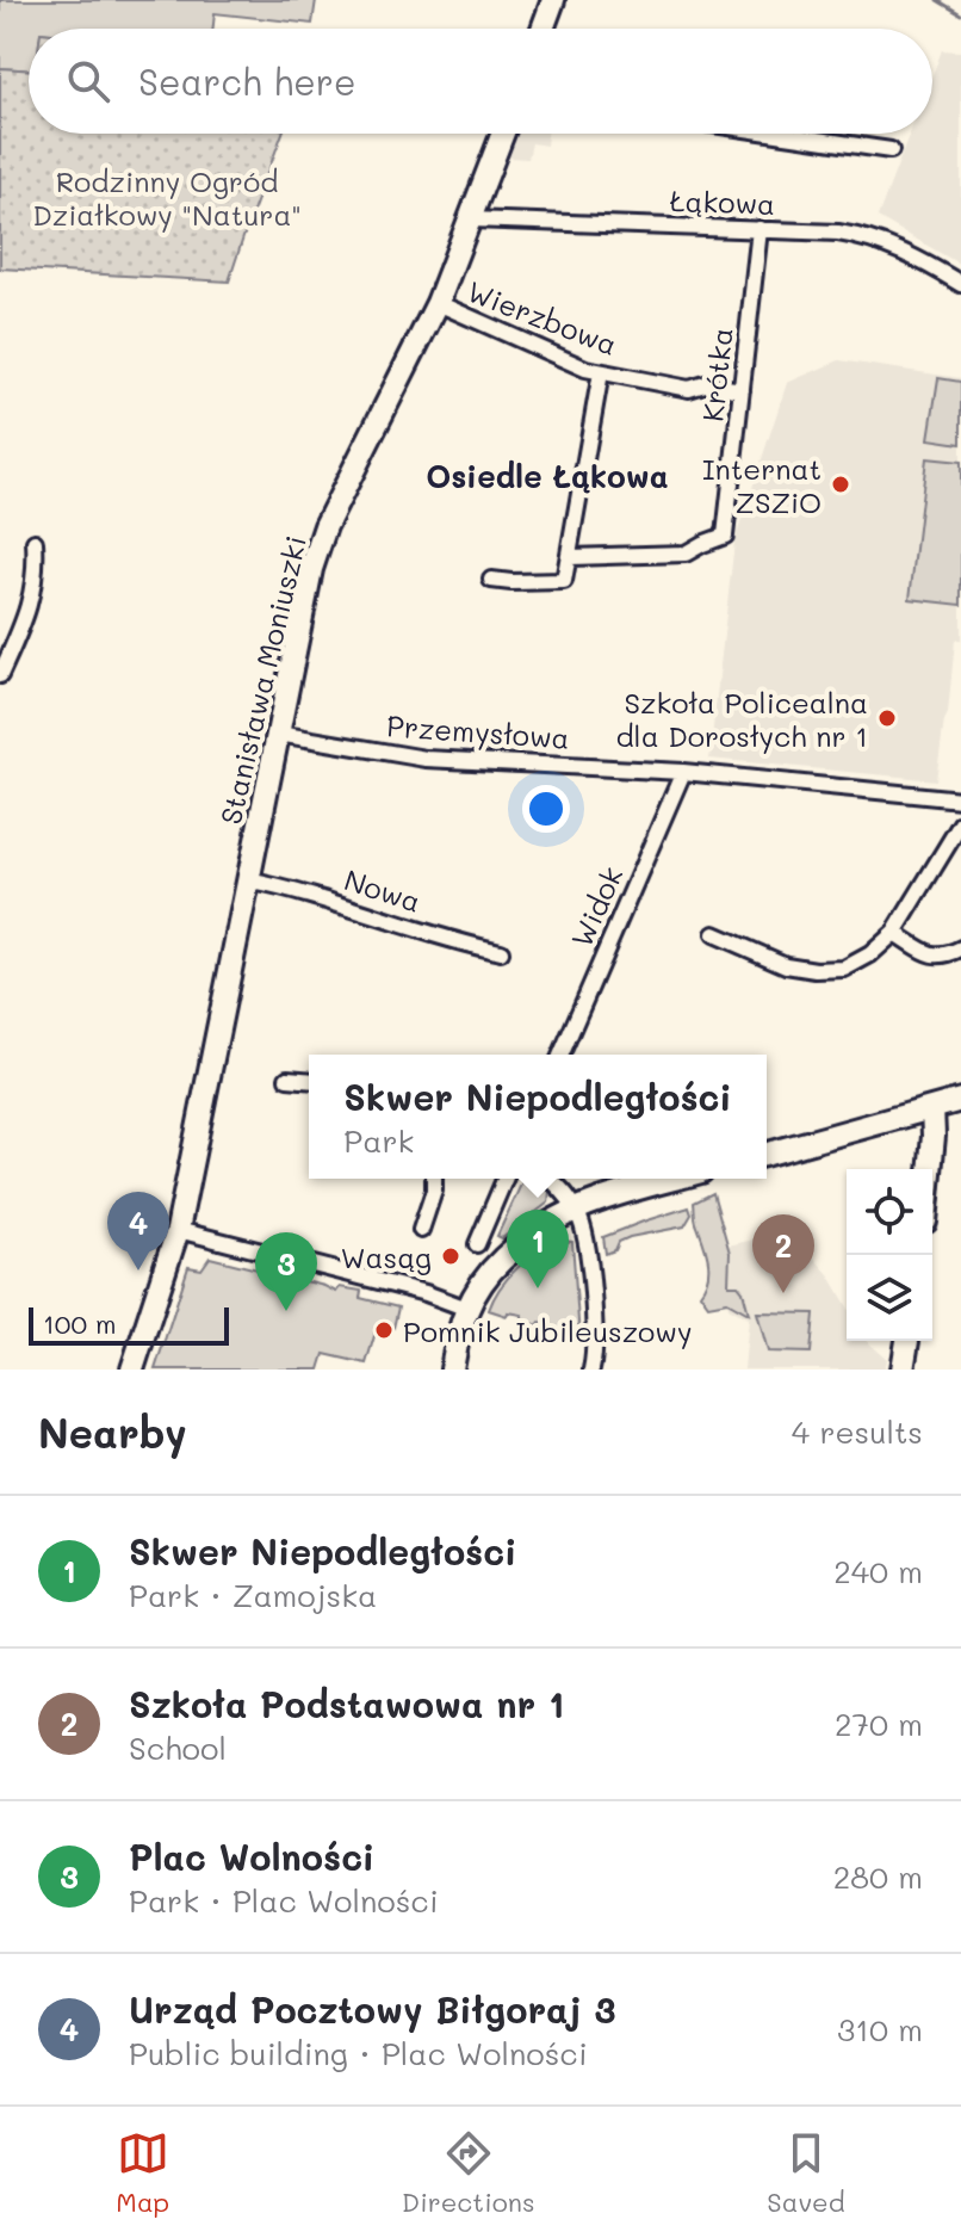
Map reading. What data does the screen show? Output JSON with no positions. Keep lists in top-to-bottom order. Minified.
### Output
{"streets":{"street":["Łąkowa","Wierzbowa","Krótka","Stanisława Moniuszki","Przemysłowa","Nowa","Widok"]},"crossings":[["Łąkowa","Krótka"],["Łąkowa","Stanisława Moniuszki"],["Wierzbowa","Krótka"],["Wierzbowa","Stanisława Moniuszki"],["Stanisława Moniuszki","Przemysłowa"],["Stanisława Moniuszki","Nowa"],["Przemysłowa","Widok"]],"districts":["Osiedle Łąkowa"],"parks":["Rodzinny Ogród Działkowy \"Natura\""],"places":["Internat ZSZiO","Szkoła Policealna dla Dorosłych nr 1","Wasąg","Pomnik Jubileuszowy"],"scale_bar":"100 m","page":{"search":"Search here","popup":["Skwer Niepodległości","Park"],"pins":["4","1","2","3"],"scale":"100 m","heading":["Nearby","4 results"],"list":[{"mark":"1","name":"Skwer Niepodległości","note":"Park · Zamojska","value":"240 m"},{"mark":"2","name":"Szkoła Podstawowa nr 1","note":"School","value":"270 m"},{"mark":"3","name":"Plac Wolności","note":"Park · Plac Wolności","value":"280 m"},{"mark":"4","name":"Urząd Pocztowy Biłgoraj 3","note":"Public building · Plac Wolności","value":"310 m"}],"nav":["Map","Directions","Saved"]}}
